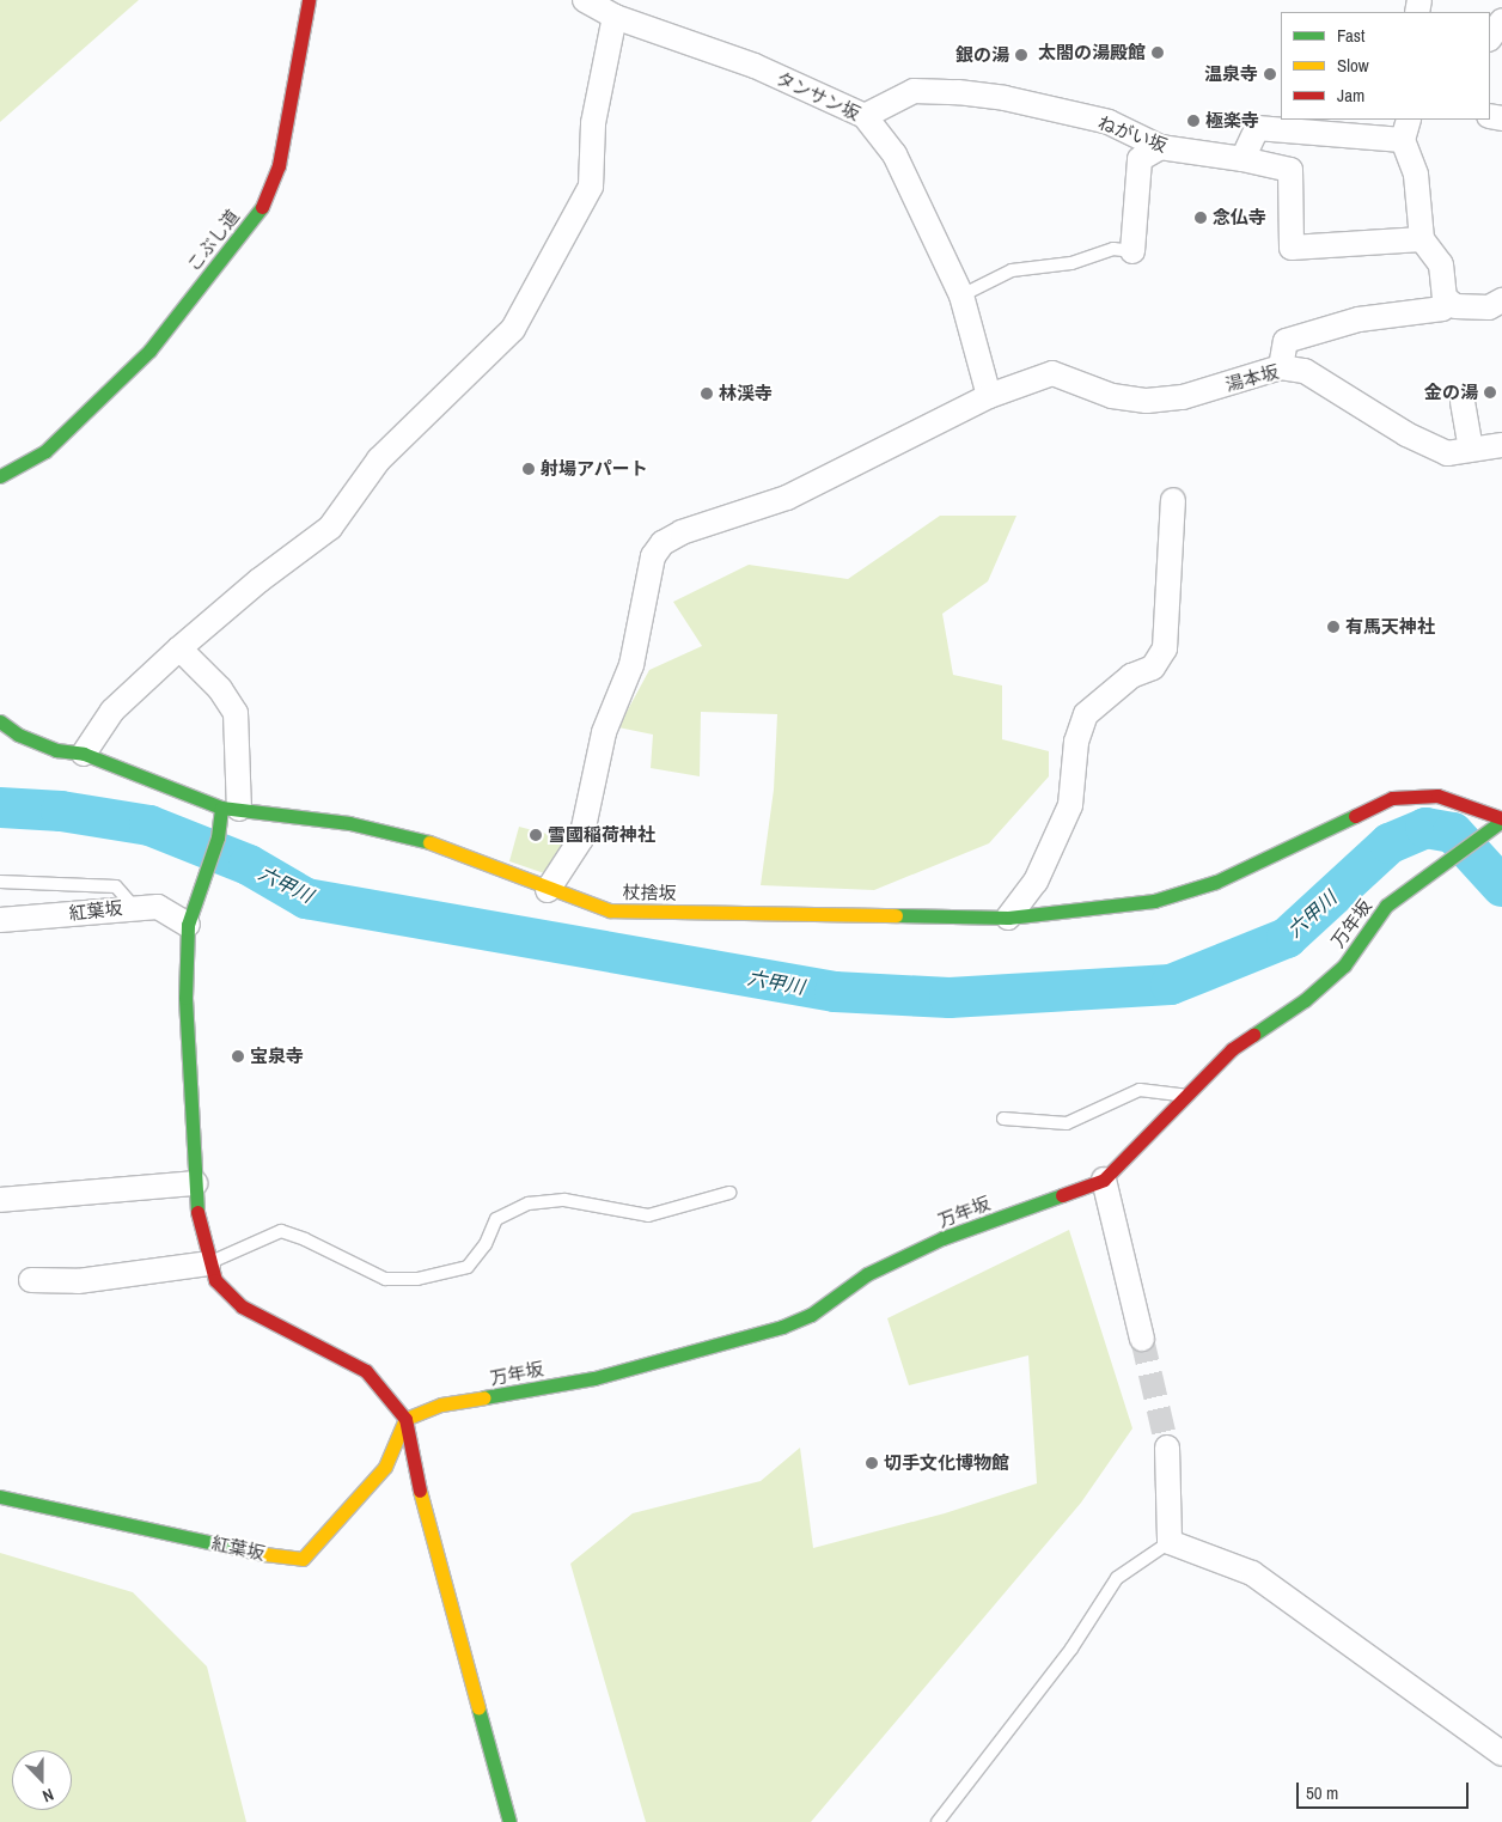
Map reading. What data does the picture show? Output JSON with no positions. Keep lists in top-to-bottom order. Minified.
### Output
{"streets":{"street":["タンサン坂","ねがい坂","こぶし道","湯本坂","杖捨坂","紅葉坂","万年坂"]},"crossings":[["タンサン坂","ねがい坂"],["タンサン坂","湯本坂"],["湯本坂","杖捨坂"],["杖捨坂","万年坂"],["紅葉坂","万年坂"]],"water":["六甲川"],"places":["太閤の湯殿館","銀の湯","温泉寺","極楽寺","念仏寺","金の湯","林渓寺","射場アパート","有馬天神社","雪國稲荷神社","宝泉寺","切手文化博物館"],"legend":["Fast","Slow","Jam"],"scale_bar":"50 m","north":"bottom"}
